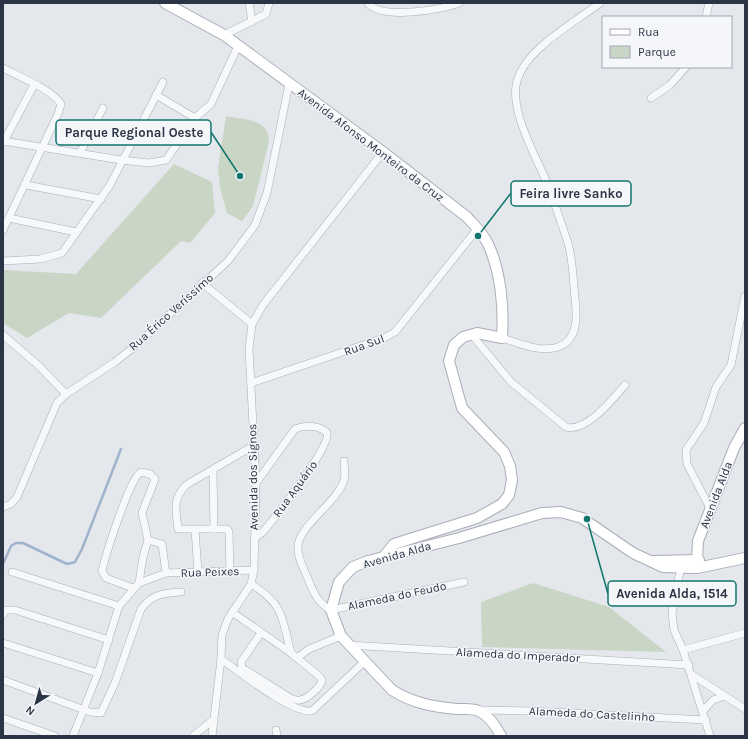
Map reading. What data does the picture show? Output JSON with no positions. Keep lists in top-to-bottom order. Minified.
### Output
{"streets":{"street":["Avenida Afonso Monteiro da Cruz","Rua Érico Veríssimo","Rua Sul","Avenida dos Signos","Rua Aquário","Avenida Alda","Rua Peixes","Alameda do Feudo","Alameda do Imperador","Alameda do Castelinho"]},"crossings":[["Avenida Afonso Monteiro da Cruz","Rua Érico Veríssimo"],["Avenida Afonso Monteiro da Cruz","Rua Sul"],["Avenida Afonso Monteiro da Cruz","Avenida dos Signos"],["Rua Sul","Avenida dos Signos"],["Avenida dos Signos","Rua Aquário"],["Avenida dos Signos","Rua Peixes"],["Avenida Alda","Alameda do Feudo"]],"places":["Parque Regional Oeste","Feira livre Sanko","Avenida Alda, 1514"],"legend":["Rua","Parque"],"north":"bottom left"}
